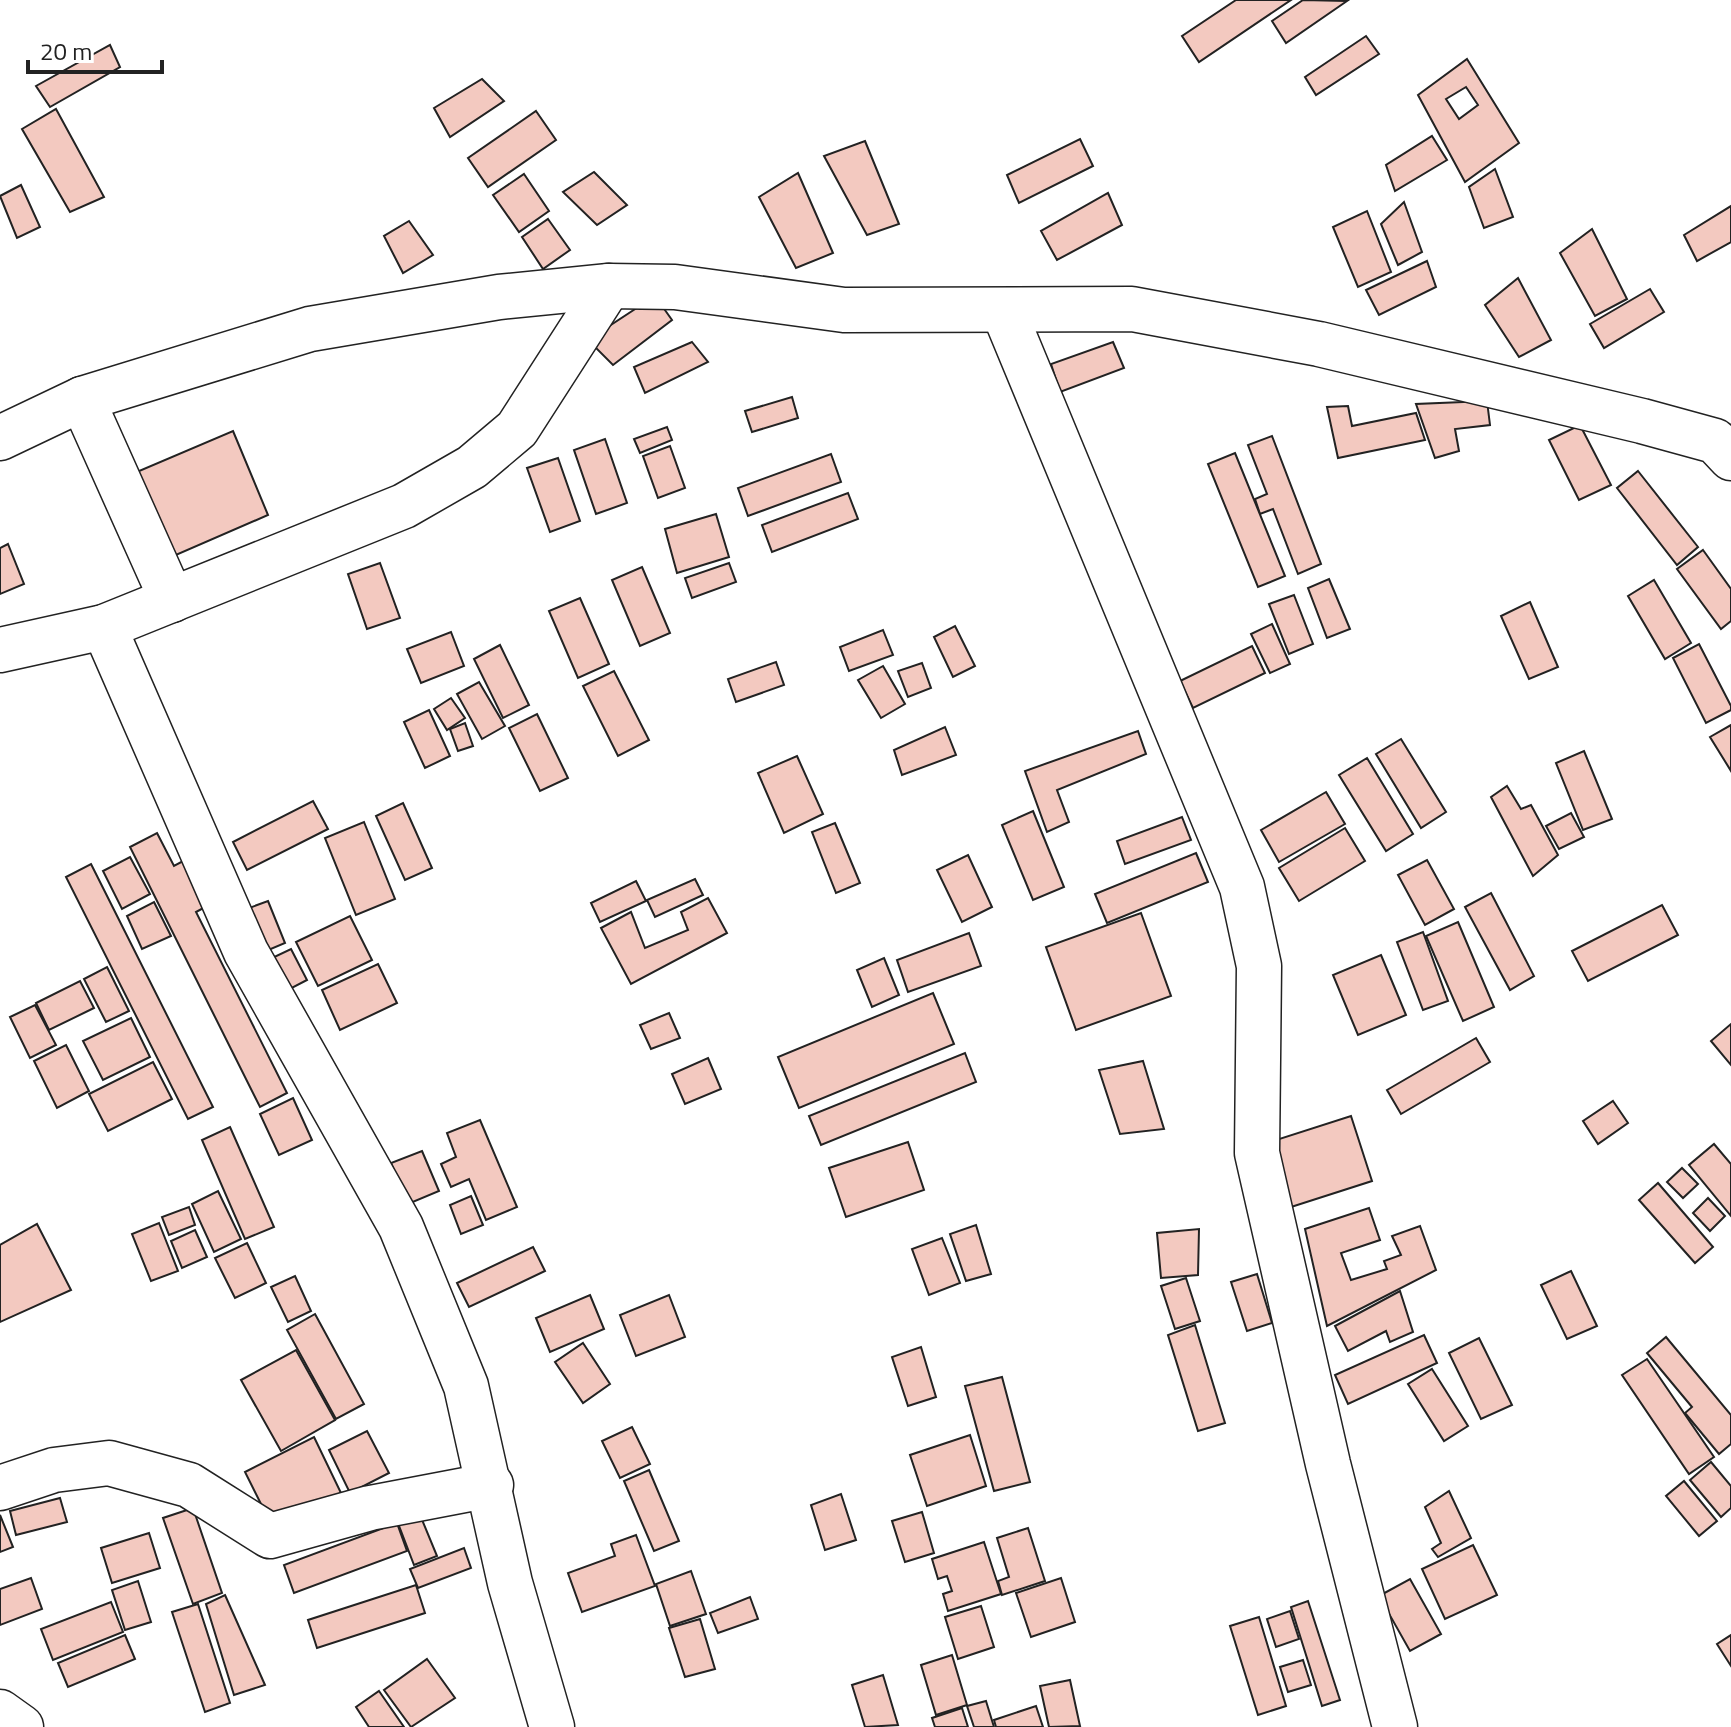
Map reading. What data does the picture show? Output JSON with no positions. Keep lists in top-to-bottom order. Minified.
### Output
{"scale_bar":"20 m"}
